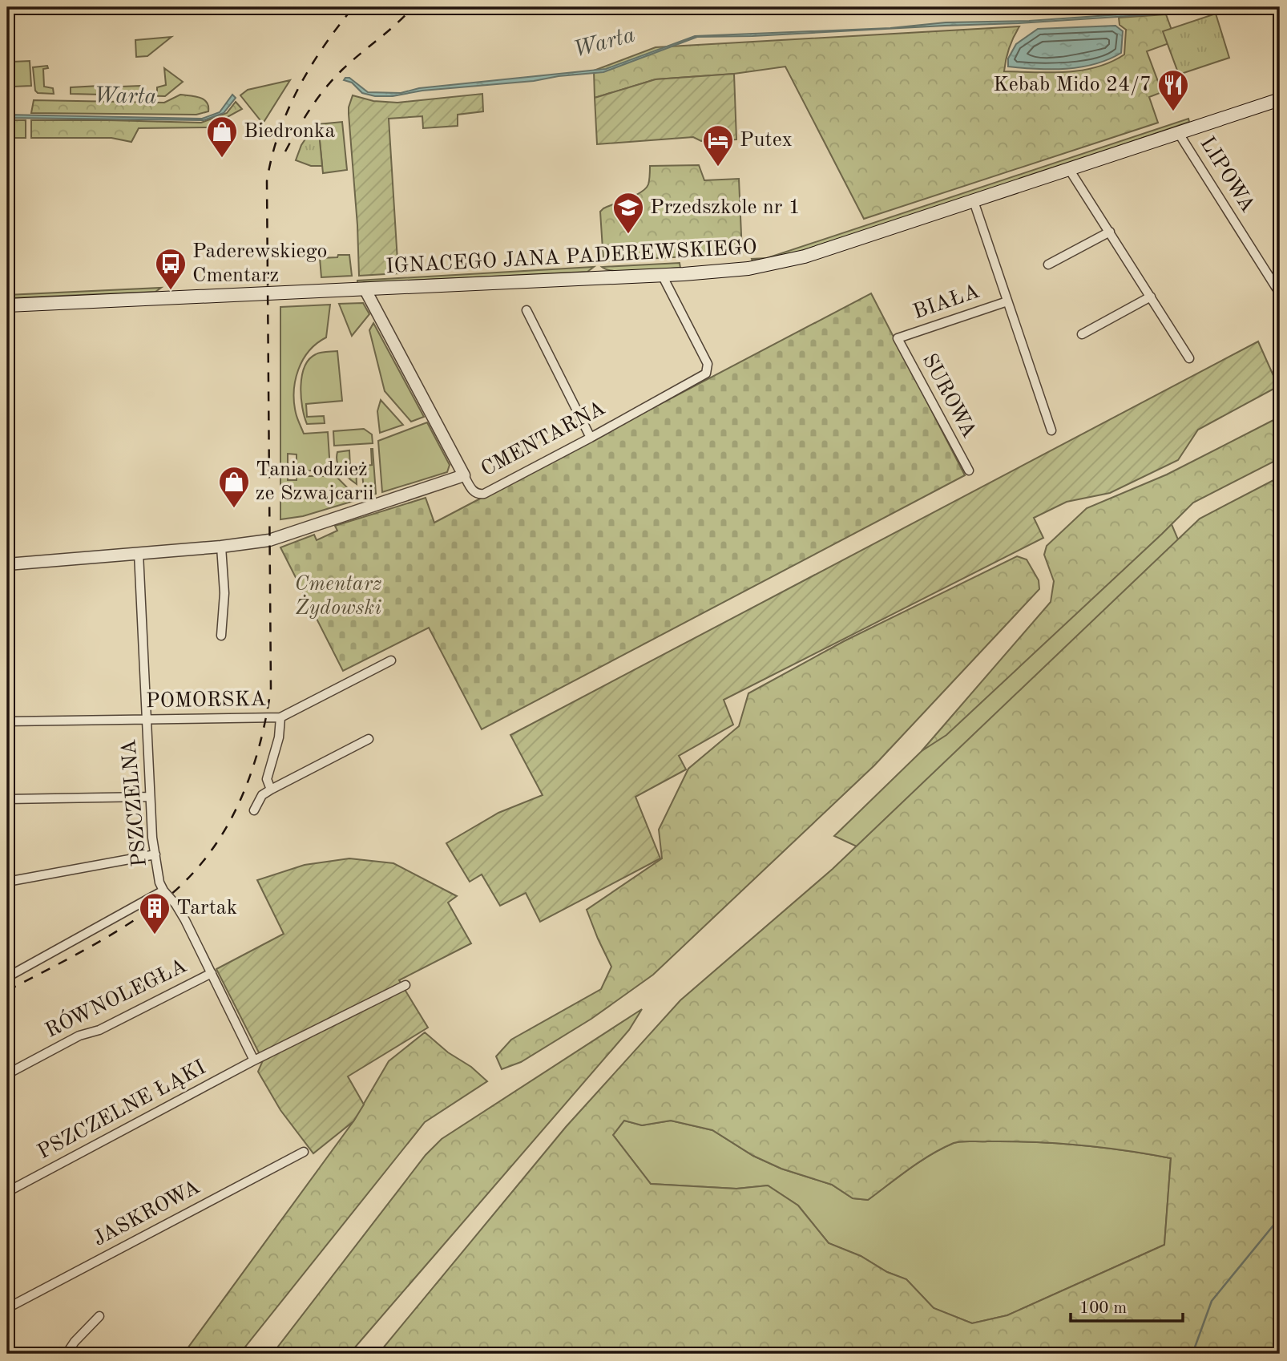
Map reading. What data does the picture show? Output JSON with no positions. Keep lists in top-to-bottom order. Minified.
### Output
{"streets":{"main road":["IGNACEGO JANA PADEREWSKIEGO"],"street":["LIPOWA","BIAŁA","SUROWA","CMENTARNA","POMORSKA","PSZCZELNA","RÓWNOLEGŁA","PSZCZELNE ŁĄKI","JASKROWA"]},"crossings":[["LIPOWA","IGNACEGO JANA PADEREWSKIEGO"],["IGNACEGO JANA PADEREWSKIEGO","CMENTARNA"],["BIAŁA","SUROWA"],["POMORSKA","PSZCZELNA"],["PSZCZELNA","RÓWNOLEGŁA"],["PSZCZELNA","PSZCZELNE ŁĄKI"]],"water":["Warta"],"parks":["Cmentarz Żydowski"],"places":{"restaurant":["Kebab Mido 24/7"],"shop":["Biedronka","Tania odzież ze Szwajcarii"],"hotel":["Putex"],"school or university":["Przedszkole nr 1"],"bus stop":["Paderewskiego Cmentarz"],"building":["Tartak"]},"scale_bar":"100 m"}
